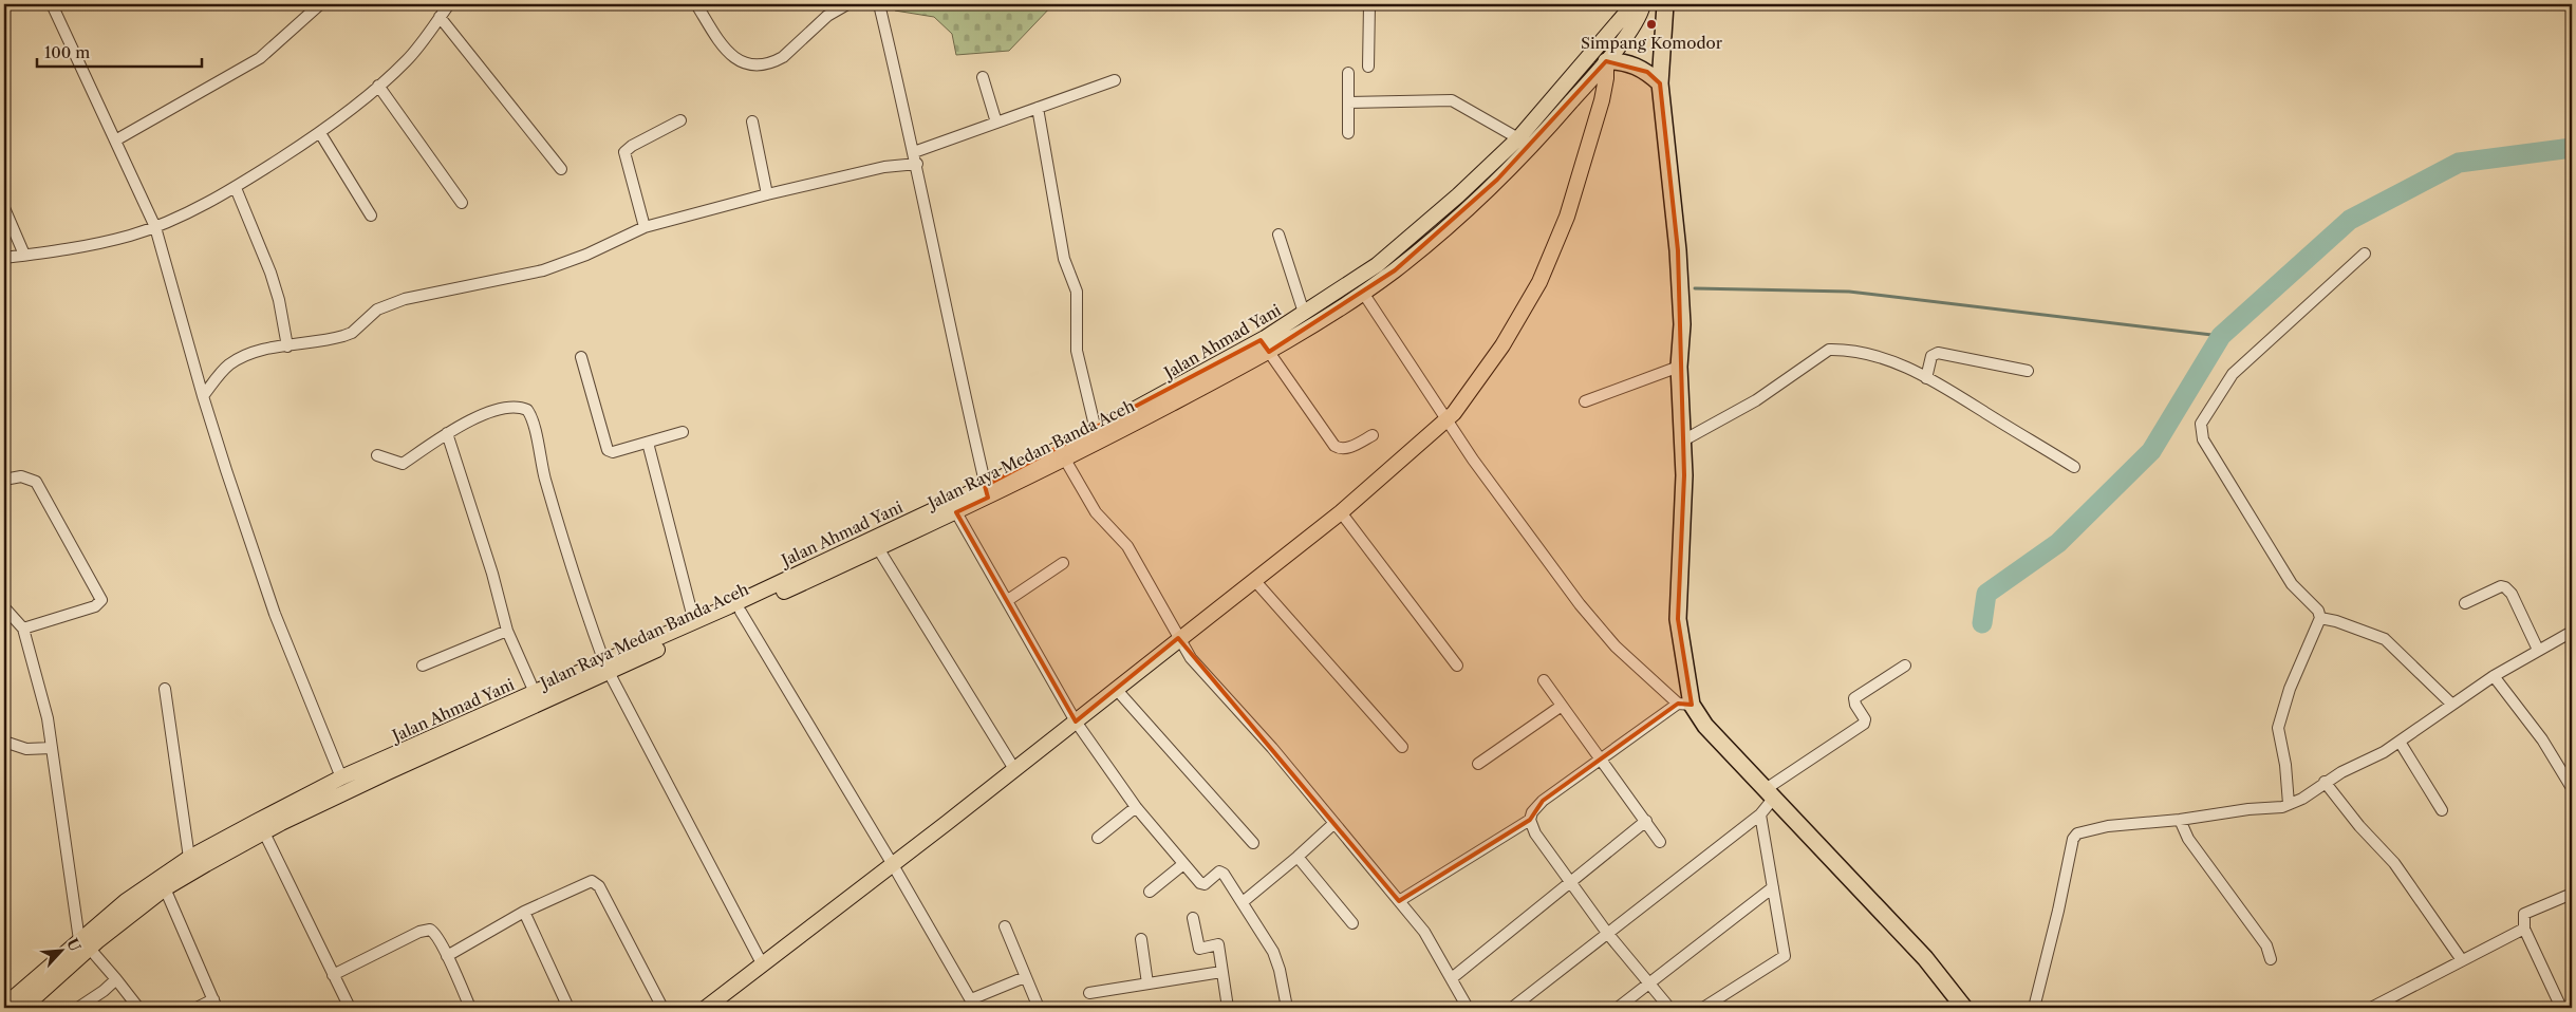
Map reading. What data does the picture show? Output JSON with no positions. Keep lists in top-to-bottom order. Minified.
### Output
{"streets":{"main road":["Jalan Ahmad Yani","Jalan Raya Medan Banda Aceh"]},"crossings":[["Jalan Ahmad Yani","Jalan Raya Medan Banda Aceh"]],"places":["Simpang Komodor"],"scale_bar":"100 m","north":"top right"}
